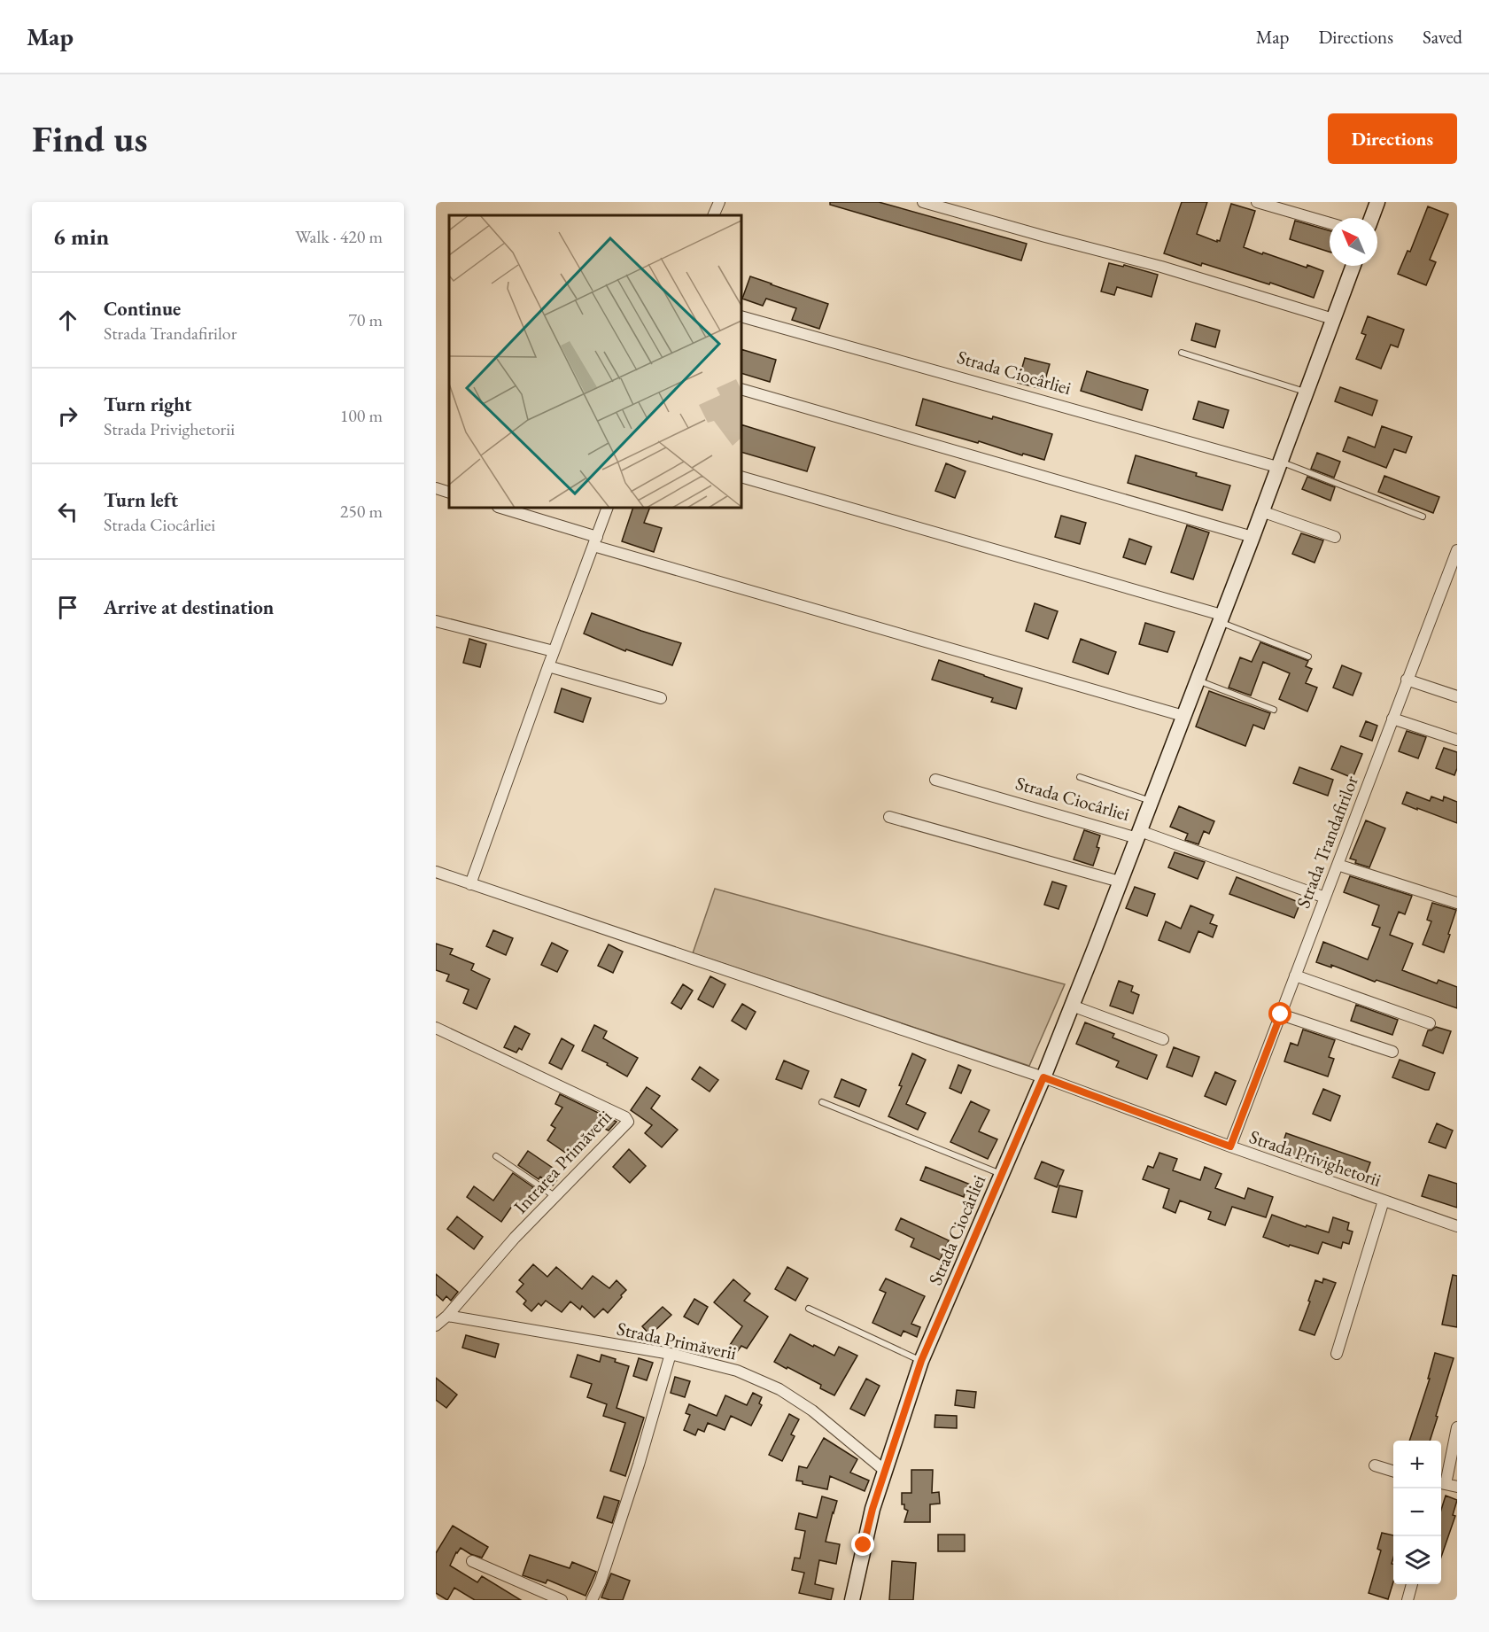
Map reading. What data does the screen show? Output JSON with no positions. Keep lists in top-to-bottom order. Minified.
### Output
{"streets":{"street":["Strada Ciocârliei","Strada Trandafirilor","Strada Privighetorii","Intrarea Primăverii","Strada Primăverii"]},"crossings":[["Strada Ciocârliei","Strada Privighetorii"],["Strada Ciocârliei","Strada Primăverii"],["Strada Trandafirilor","Strada Privighetorii"],["Intrarea Primăverii","Strada Primăverii"]],"north":"top left","page":{"header":"Map","nav":["Map","Directions","Saved"],"buttons":"Directions","title":"Find us","heading":["6 min","Walk · 420 m"],"list":[["Continue","Strada Trandafirilor","70 m"],["Turn right","Strada Privighetorii","100 m"],["Turn left","Strada Ciocârliei","250 m"],"Arrive at destination"],"map_buttons":["+","−"]}}
